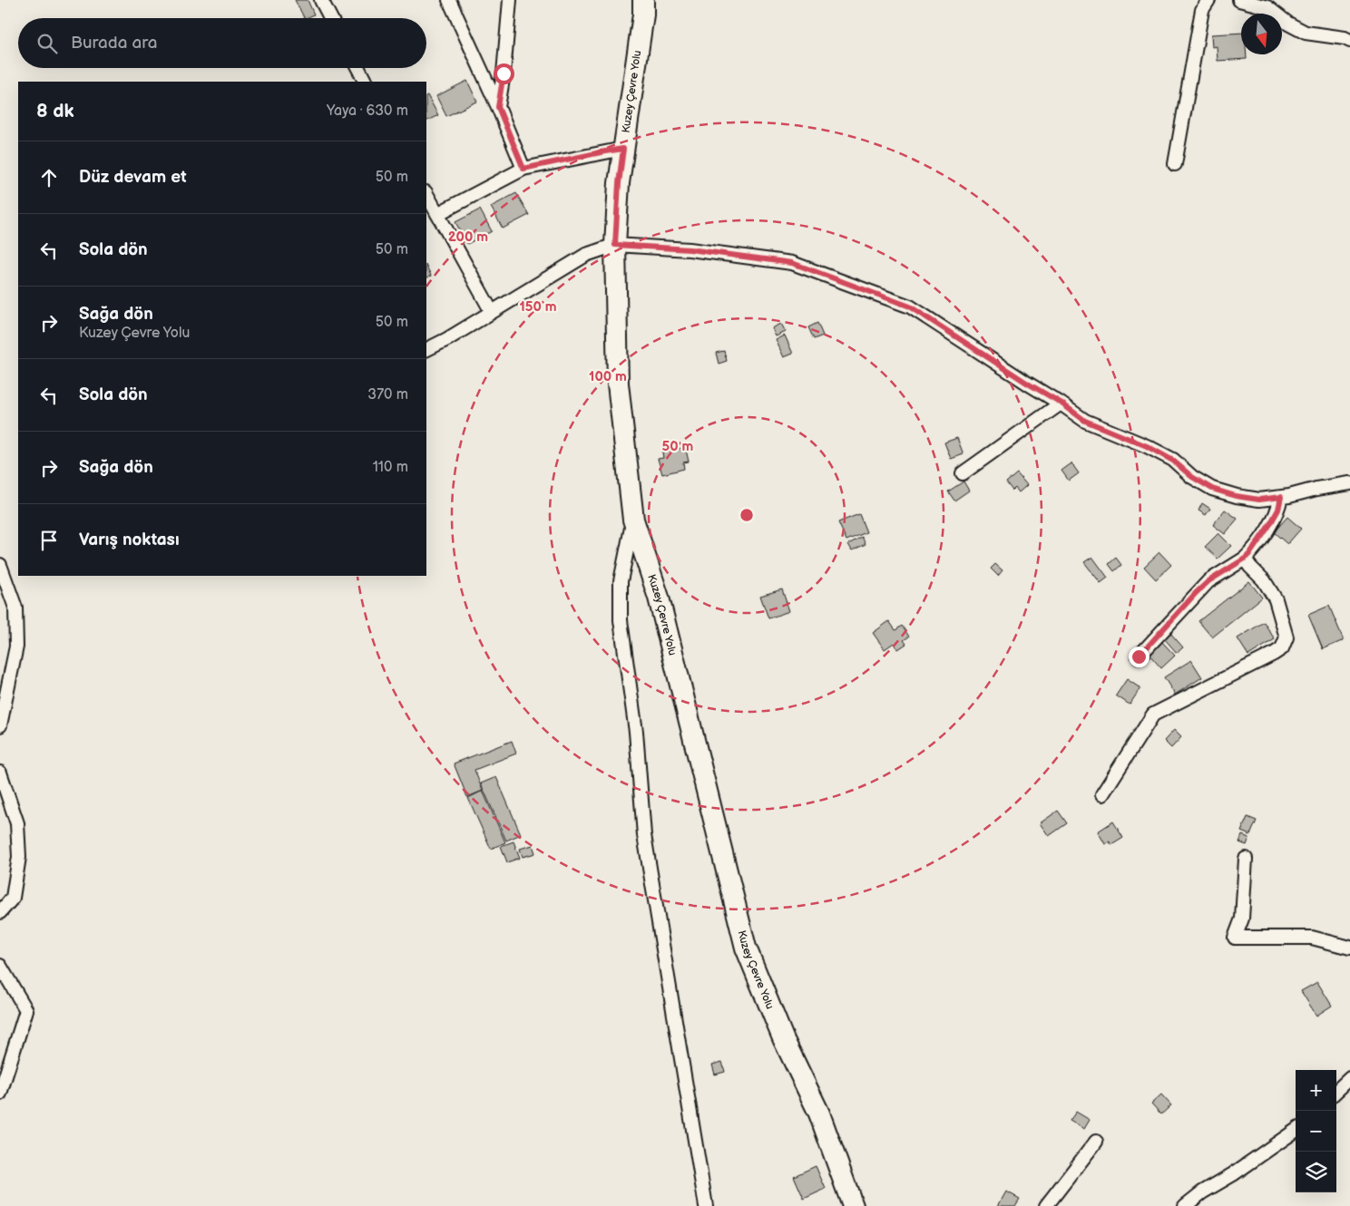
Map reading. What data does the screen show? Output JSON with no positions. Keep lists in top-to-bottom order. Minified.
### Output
{"streets":{"main road":["Kuzey Çevre Yolu"]},"north":"bottom","page":{"search":"Burada ara","heading":["8 dk","Yaya · 630 m"],"list":[["Düz devam et","50 m"],["Sola dön","50 m"],["Sağa dön","Kuzey Çevre Yolu","50 m"],["Sola dön","370 m"],["Sağa dön","110 m"],"Varış noktası"],"map_buttons":["+","−"]},"rings":["200 m","150 m","100 m","50 m"]}
